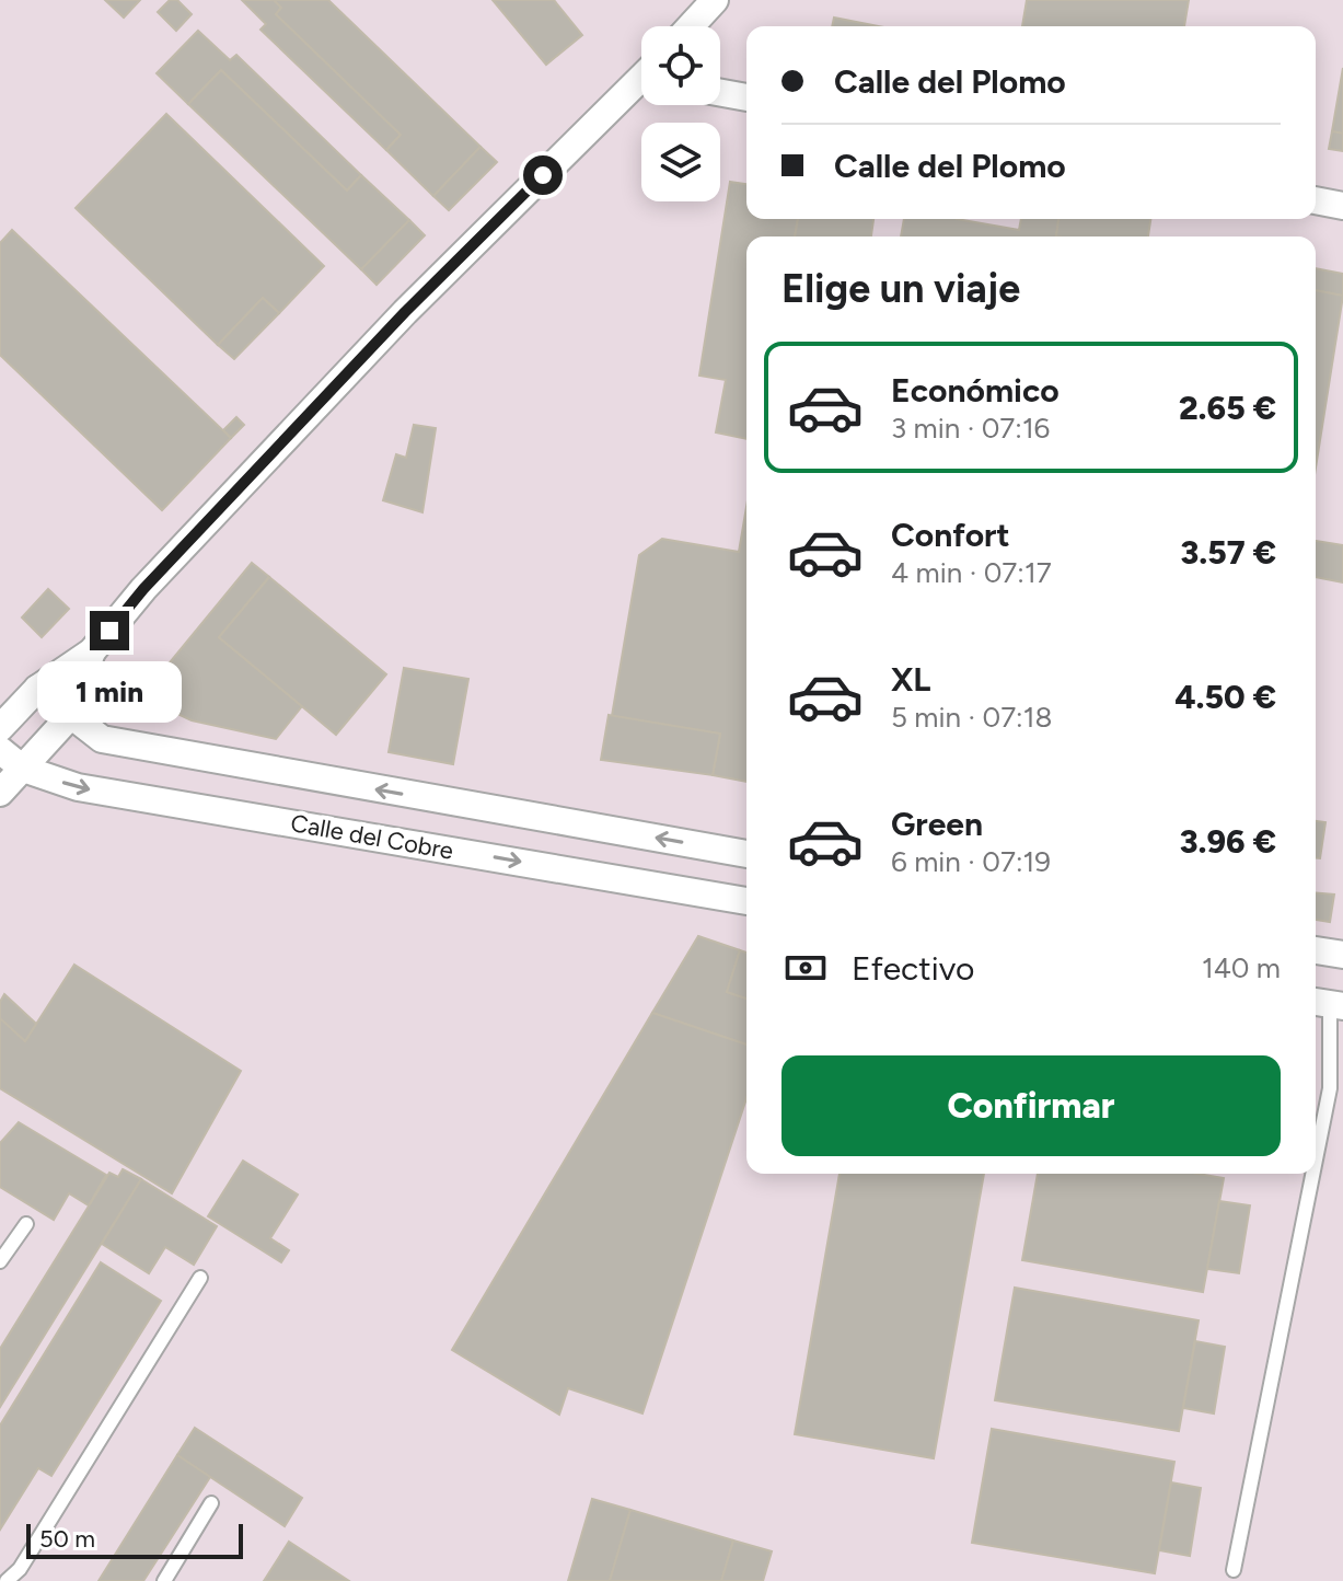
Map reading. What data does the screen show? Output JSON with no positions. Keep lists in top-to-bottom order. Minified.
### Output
{"streets":{"street":["Calle del Cobre"]},"scale_bar":"50 m","page":{"banner":["Calle del Plomo","Calle del Plomo"],"heading":"Elige un viaje","list":[{"name":"Económico","note":"3 min · 07:16","value":"2.65 €"},{"name":"Confort","note":"4 min · 07:17","value":"3.57 €"},{"name":"XL","note":"5 min · 07:18","value":"4.50 €"},{"name":"Green","note":"6 min · 07:19","value":"3.96 €"}],"bubble":"1 min","pay":["Efectivo","140 m"],"buttons":"Confirmar","scale":"50 m"}}
